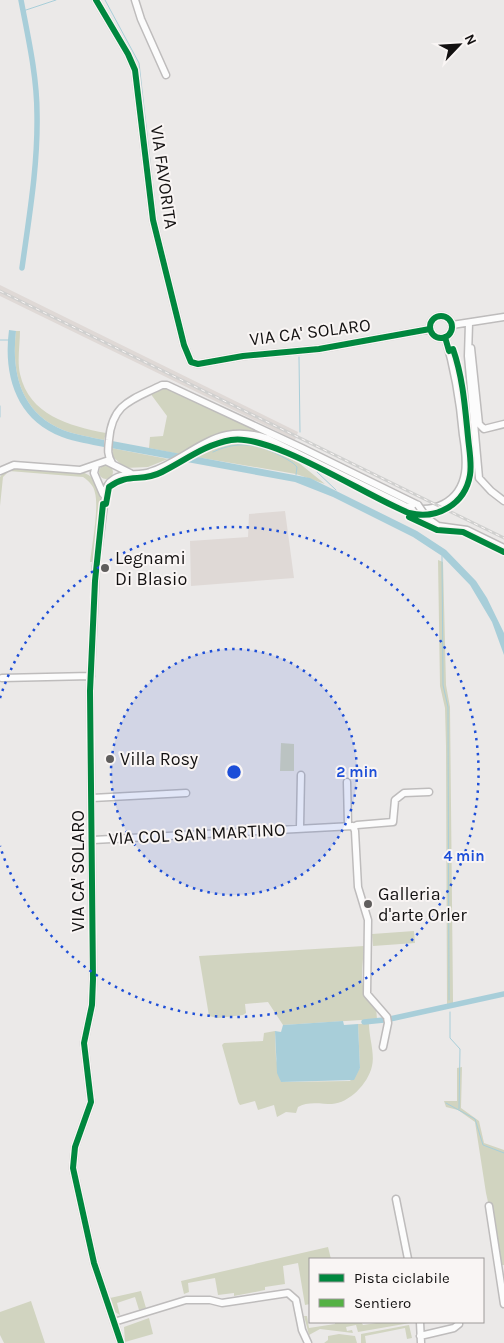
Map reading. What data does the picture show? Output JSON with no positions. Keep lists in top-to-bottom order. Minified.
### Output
{"streets":{"street":["VIA FAVORITA","VIA CA' SOLARO","VIA COL SAN MARTINO"]},"crossings":[["VIA FAVORITA","VIA CA' SOLARO"],["VIA CA' SOLARO","VIA COL SAN MARTINO"]],"places":["Legnami Di Blasio","Villa Rosy","Galleria d'arte Orler"],"legend":["Pista ciclabile","Sentiero"],"north":"top right","rings":["2 min","4 min"]}
